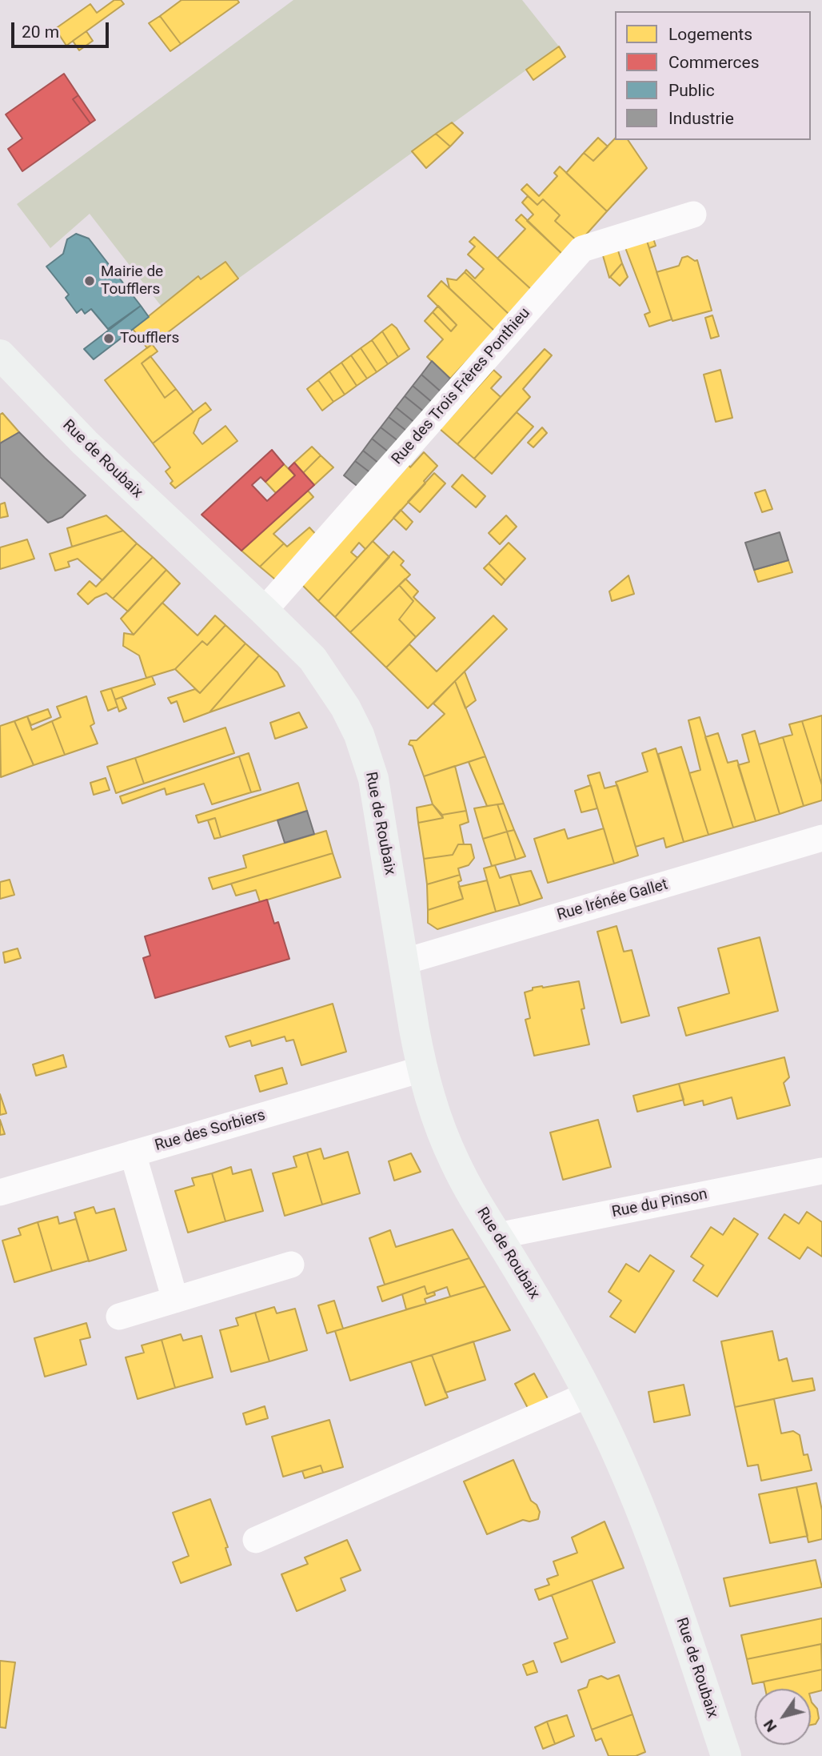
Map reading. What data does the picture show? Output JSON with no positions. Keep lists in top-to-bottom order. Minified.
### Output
{"streets":{"main road":["Rue de Roubaix"],"street":["Rue des Trois Frères Ponthieu","Rue Irénée Gallet","Rue des Sorbiers","Rue du Pinson"]},"crossings":[["Rue des Trois Frères Ponthieu","Rue de Roubaix"],["Rue de Roubaix","Rue Irénée Gallet"],["Rue de Roubaix","Rue des Sorbiers"],["Rue de Roubaix","Rue du Pinson"]],"places":["Mairie de Toufflers","Toufflers"],"legend":["Logements","Commerces","Public","Industrie"],"scale_bar":"20 m","north":"bottom left"}
